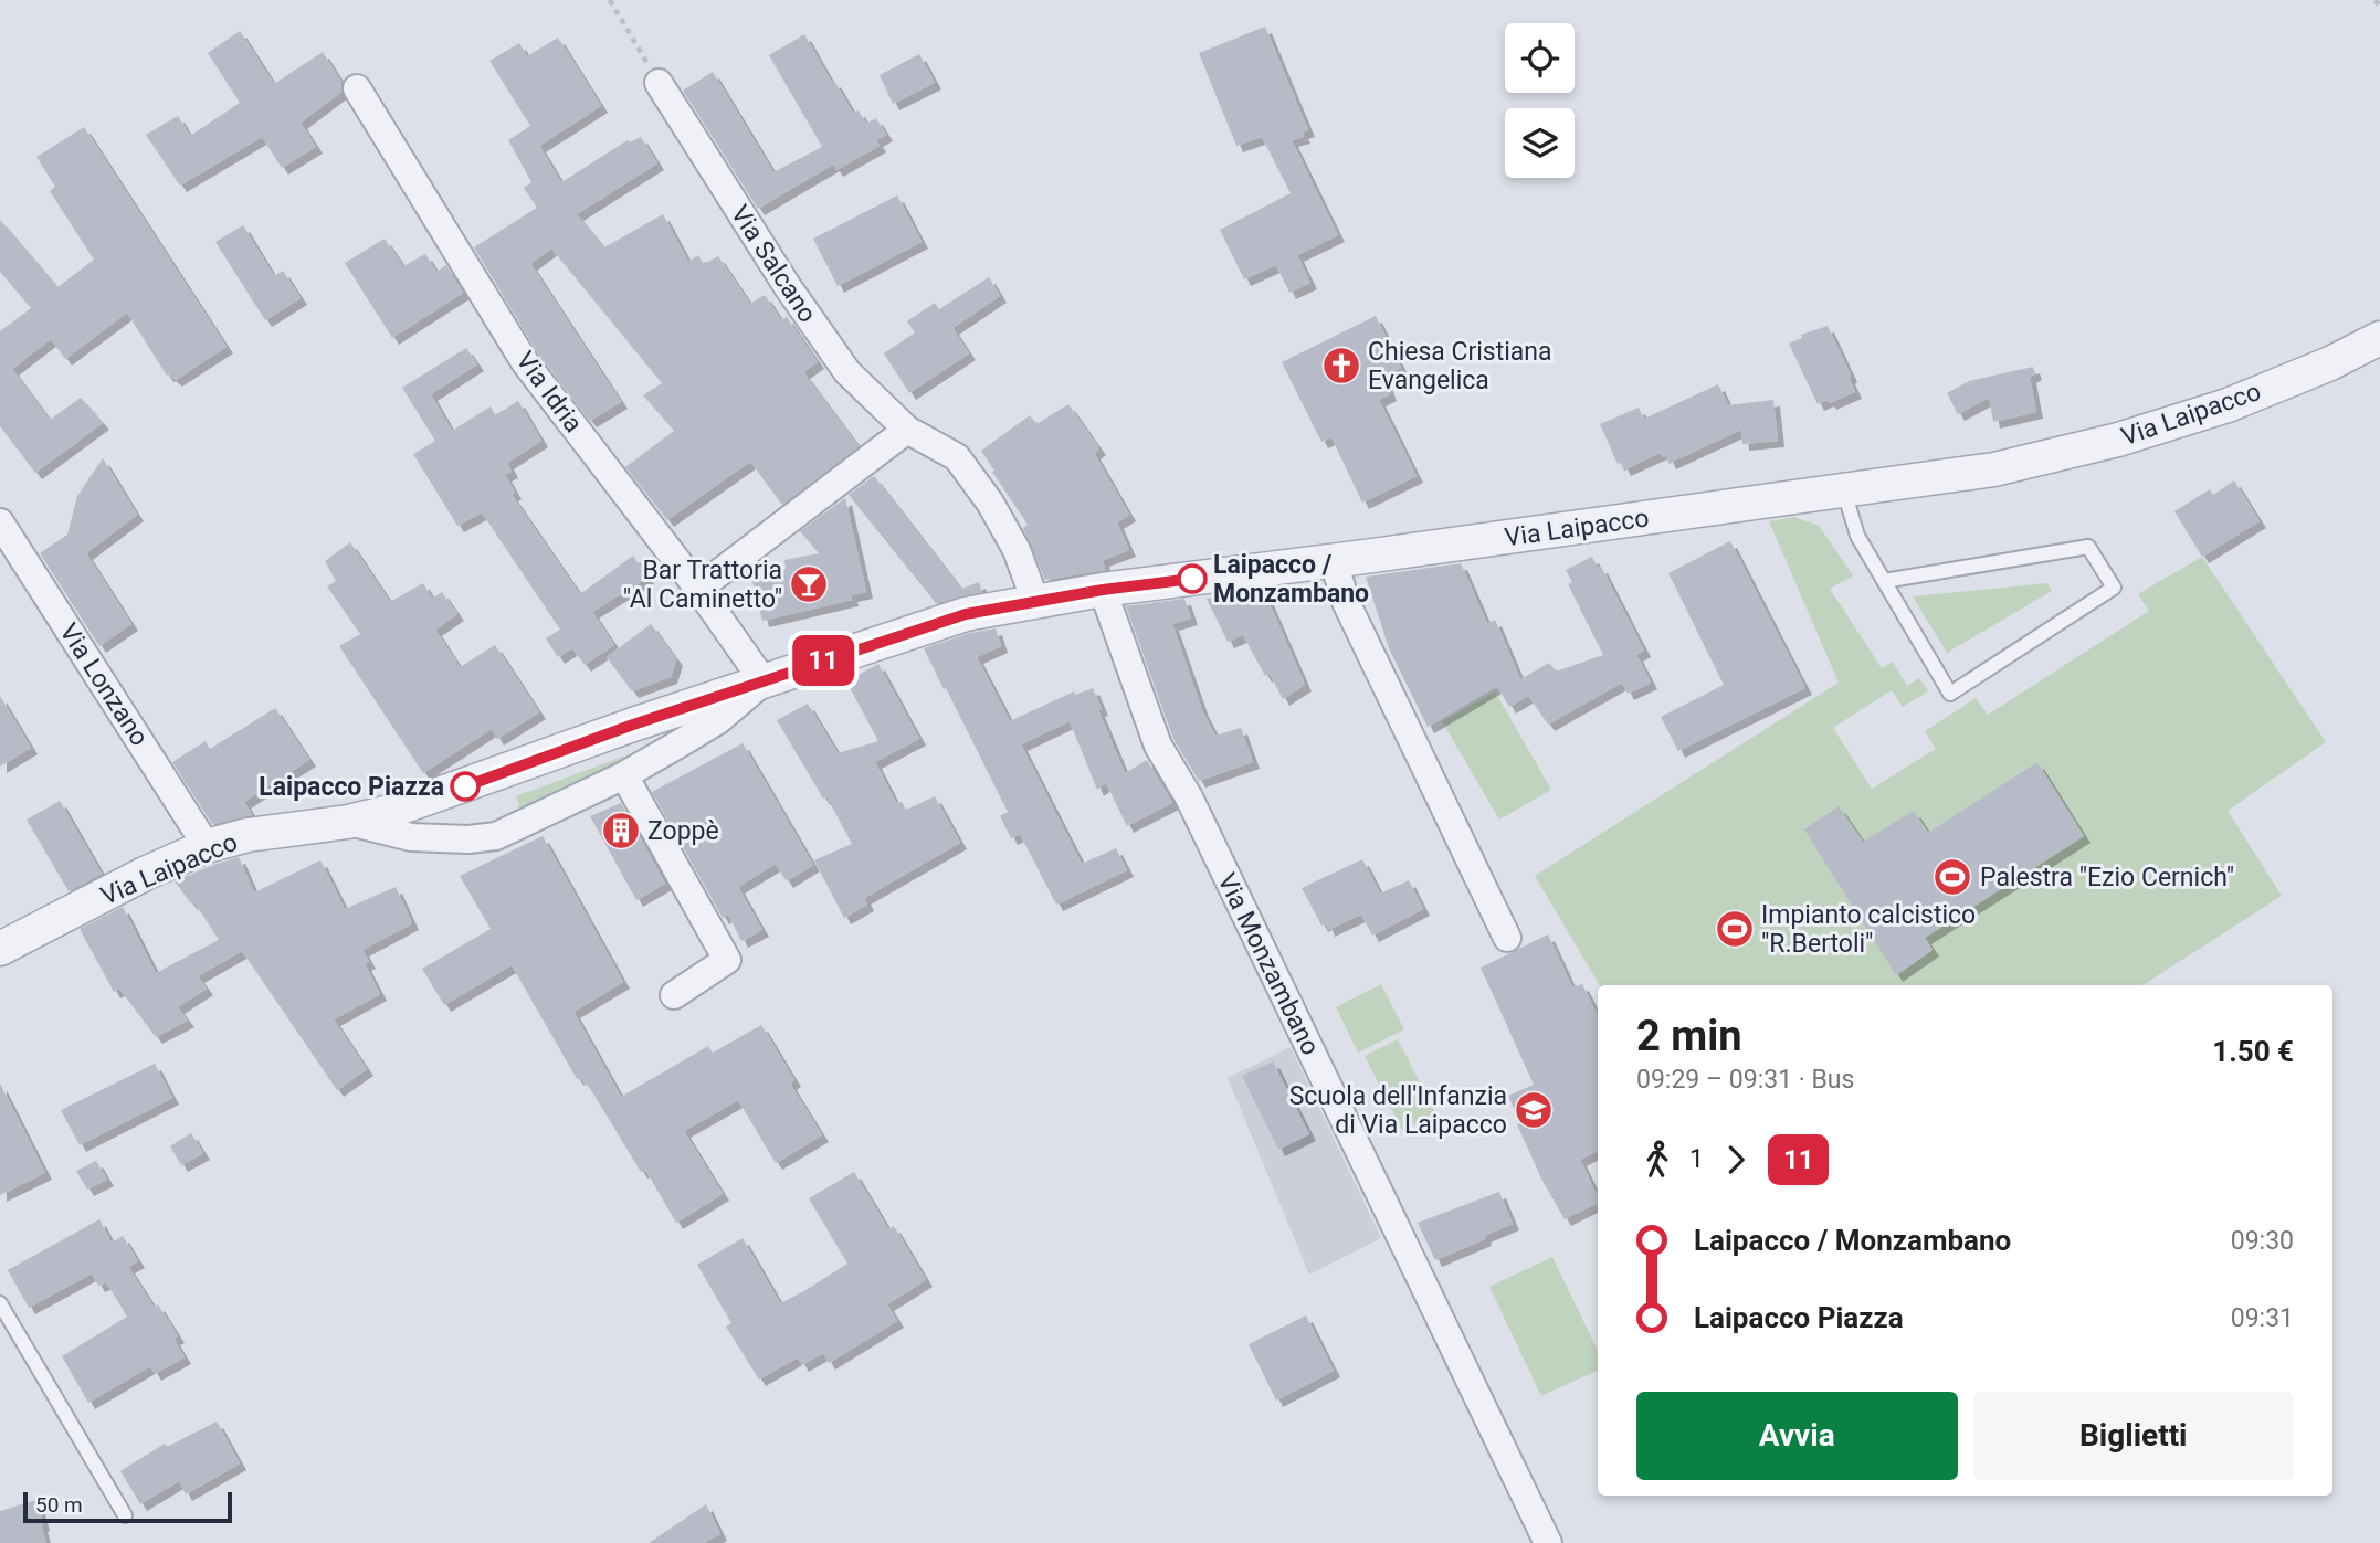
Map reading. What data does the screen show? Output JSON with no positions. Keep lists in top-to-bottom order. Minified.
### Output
{"streets":{"street":["Via Salcano","Via Idria","Via Laipacco","Via Lonzano","Via Monzambano"]},"crossings":[["Via Salcano","Via Laipacco"],["Via Idria","Via Laipacco"],["Via Laipacco","Via Lonzano"],["Via Laipacco","Via Monzambano"]],"places":{"church":["Chiesa Cristiana Evangelica"],"other":["Laipacco / Monzambano","Laipacco Piazza"],"bar":["Bar Trattoria \"Al Caminetto\""],"building":["Zoppè"],"sports":["Palestra \"Ezio Cernich\"","Impianto calcistico \"R.Bertoli\""],"school or university":["Scuola dell'Infanzia di Via Laipacco"]},"lines":["bus line 11"],"scale_bar":"50 m","page":{"on_map":"11","heading":["2 min","09:29 – 09:31 · Bus","1.50 €"],"legs":["1","11"],"list":[{"name":"Laipacco / Monzambano","value":"09:30"},{"name":"Laipacco Piazza","value":"09:31"}],"buttons":["Avvia","Biglietti"],"scale":"50 m"}}
